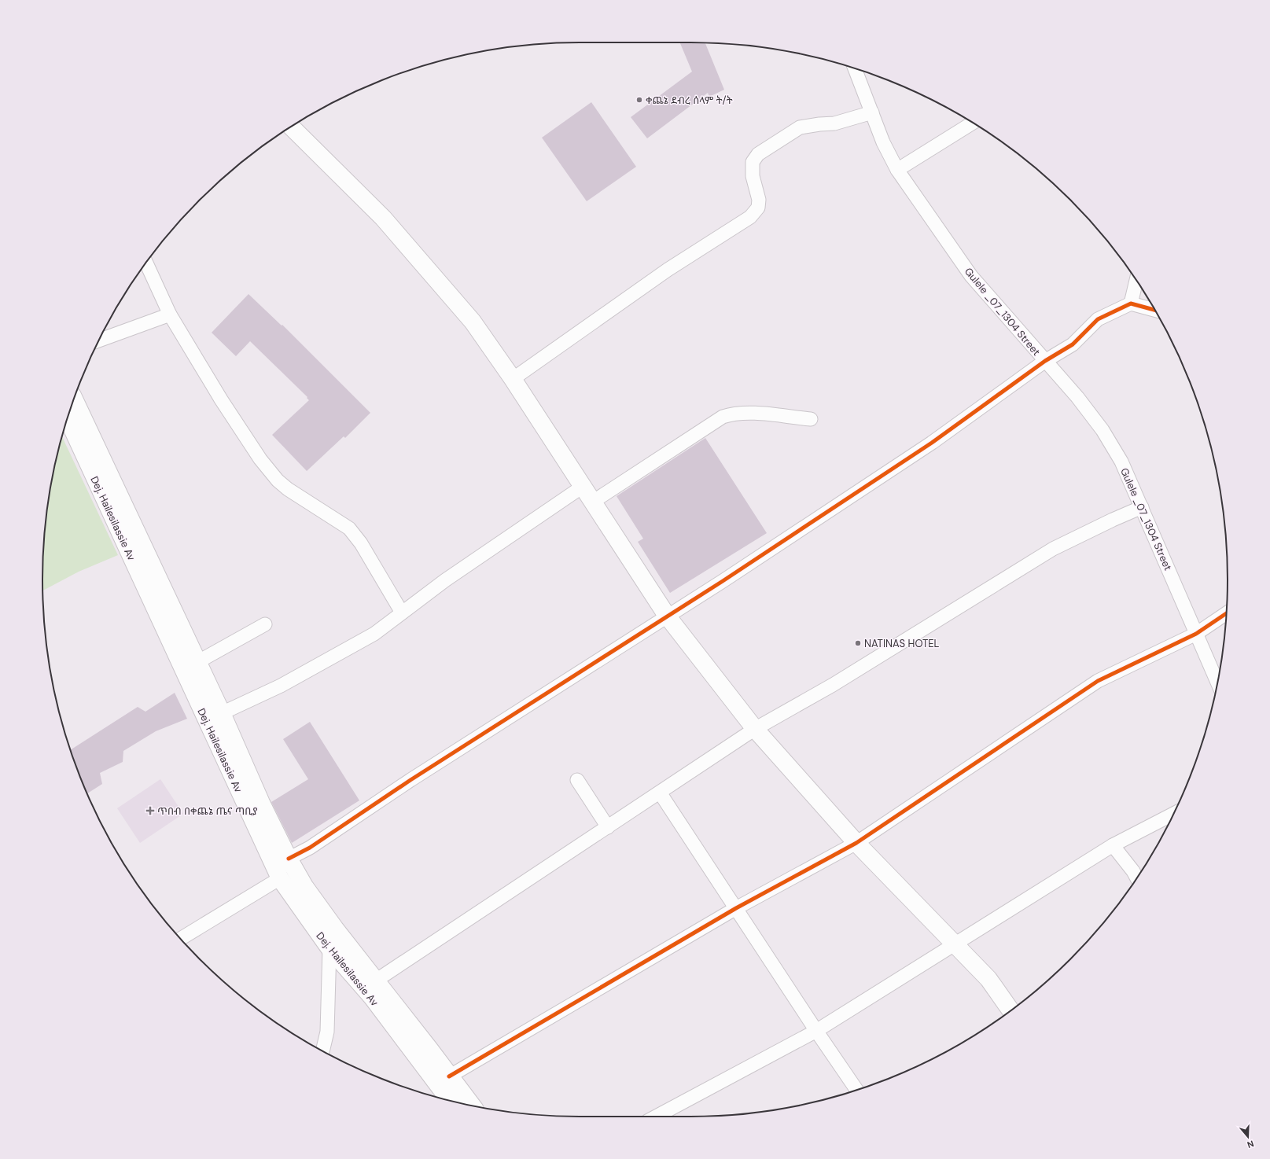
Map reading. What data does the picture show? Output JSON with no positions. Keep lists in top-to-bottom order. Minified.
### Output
{"streets":{"main road":["Dej. Hailesilassie Av"],"street":["Gulele _07_1304 Street"]},"places":{"other":["ቀጨኔ ደብረ ሰላም ት/ት","NATINAS HOTEL"],"health":["ጥበብ በቀጨኔ ጤና ጣቢያ"]},"north":"bottom"}
